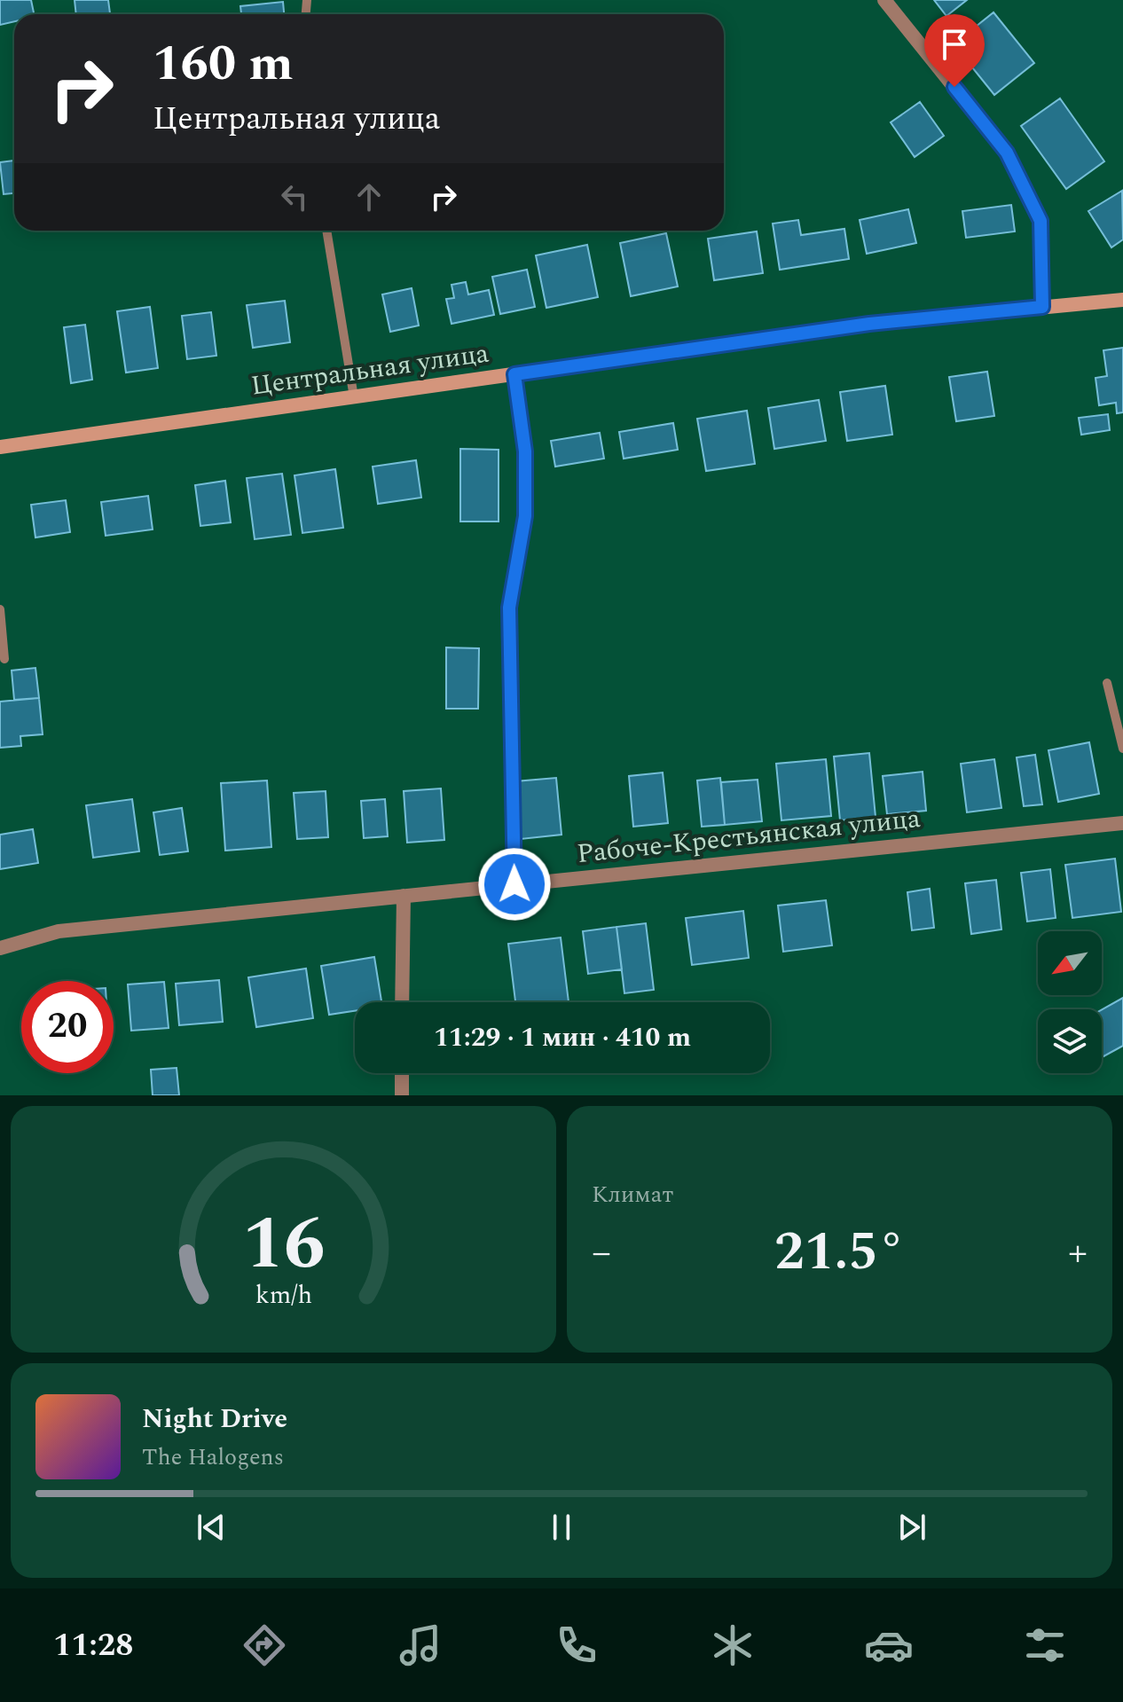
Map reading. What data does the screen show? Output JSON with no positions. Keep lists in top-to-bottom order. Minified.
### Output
{"streets":{"street":["Центральная улица","Рабоче-Крестьянская улица"]},"north":"bottom left","page":{"turn":["160 m","Центральная улица"],"limit":"20","trip":"11:29 · 1 мин · 410 m","tile":"Климат","heat":["−","21.5°","+"],"song":["Night Drive","The Halogens"],"tabs":"11:28","gauge":["16","km/h"]}}
